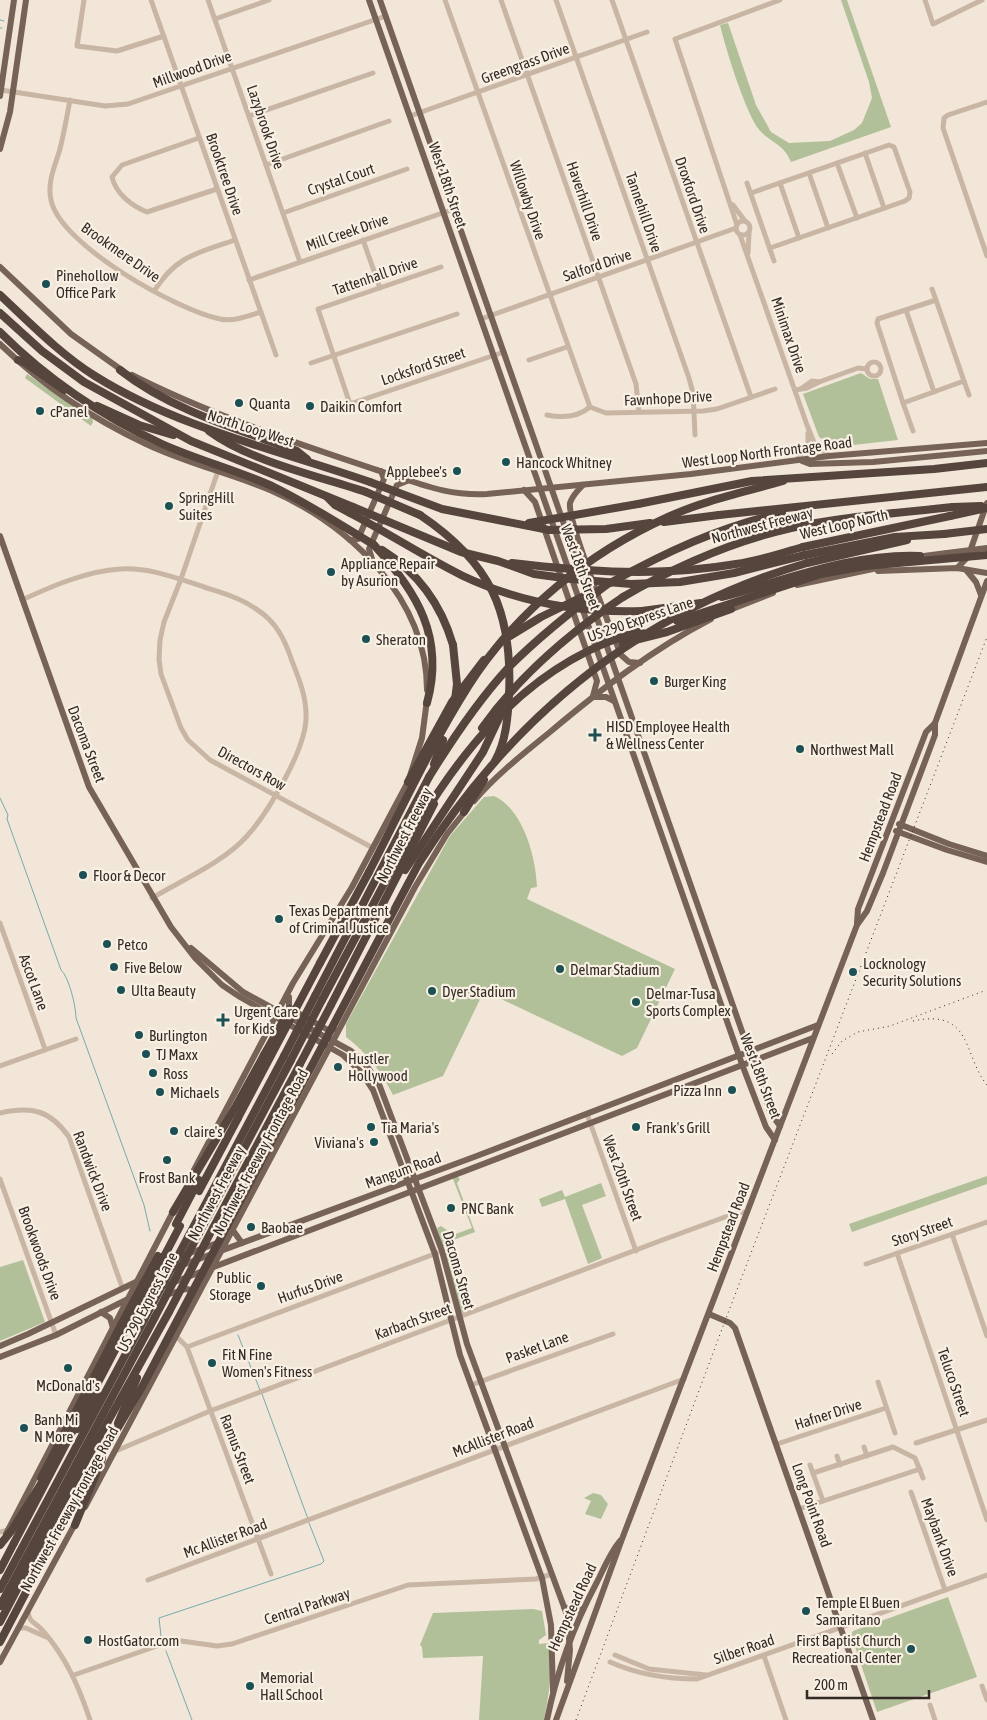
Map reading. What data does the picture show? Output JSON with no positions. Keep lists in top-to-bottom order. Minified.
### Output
{"streets":{"highway":["North Loop West","West Loop North","Northwest Freeway","US 290 Express Lane"],"main road":["West 18th Street","West Loop North Frontage Road","Dacoma Street","Hempstead Road","Northwest Freeway Frontage Road","Mangum Road","Long Point Road"],"street":["Greengrass Drive","Millwood Drive","Lazybrook Drive","Brooktree Drive","Crystal Court","Droxford Drive","Willowby Drive","Haverhill Drive","Tannehill Drive","Mill Creek Drive","Brookmere Drive","Salford Drive","Tattenhall Drive","Minimax Drive","Locksford Street","Fawnhope Drive","Directors Row","Ascot Lane","Randwick Drive","West 20th Street","Story Street","Brookwoods Drive","Hurfus Drive","Karbach Street","Pasket Lane","Teluco Street","Hafner Drive","McAllister Road","Ramus Street","Maybank Drive","Mc Allister Road","Central Parkway","Silber Road"]},"crossings":[["Greengrass Drive","West 18th Street"],["Greengrass Drive","Droxford Drive"],["Greengrass Drive","Willowby Drive"],["Greengrass Drive","Haverhill Drive"],["Greengrass Drive","Tannehill Drive"],["Millwood Drive","Lazybrook Drive"],["Millwood Drive","Brooktree Drive"],["Millwood Drive","West 18th Street"],["Millwood Drive","Brookmere Drive"],["Lazybrook Drive","Crystal Court"],["Lazybrook Drive","Mill Creek Drive"],["Brooktree Drive","Mill Creek Drive"],["Brooktree Drive","Brookmere Drive"],["West 18th Street","Mill Creek Drive"],["West 18th Street","Salford Drive"],["West 18th Street","Locksford Street"],["West 18th Street","West Loop North Frontage Road"],["West 18th Street","Hempstead Road"],["West 18th Street","Northwest Freeway Frontage Road"],["West 18th Street","Mangum Road"],["Droxford Drive","Salford Drive"],["Droxford Drive","Fawnhope Drive"],["Willowby Drive","Salford Drive"],["Willowby Drive","Fawnhope Drive"],["Haverhill Drive","Salford Drive"],["Haverhill Drive","Fawnhope Drive"],["Tannehill Drive","Salford Drive"],["Tannehill Drive","Fawnhope Drive"],["Salford Drive","Minimax Drive"],["Tattenhall Drive","Locksford Street"],["Minimax Drive","West Loop North Frontage Road"],["North Loop West","West Loop North"],["West Loop North","Northwest Freeway"],["Northwest Freeway","US 290 Express Lane"],["Dacoma Street","Hempstead Road"],["Dacoma Street","Northwest Freeway Frontage Road"],["Dacoma Street","Mangum Road"],["Dacoma Street","Hurfus Drive"],["Dacoma Street","Karbach Street"],["Dacoma Street","Pasket Lane"],["Dacoma Street","McAllister Road"],["Dacoma Street","Central Parkway"],["Hempstead Road","Mangum Road"],["Hempstead Road","Karbach Street"],["Hempstead Road","McAllister Road"],["Hempstead Road","Long Point Road"],["Northwest Freeway Frontage Road","Mangum Road"],["Northwest Freeway Frontage Road","Karbach Street"],["Northwest Freeway Frontage Road","Ramus Street"],["Mangum Road","Randwick Drive"],["Mangum Road","West 20th Street"],["Mangum Road","Brookwoods Drive"],["West 20th Street","Karbach Street"],["Story Street","Teluco Street"],["Hurfus Drive","Ramus Street"],["Karbach Street","Ramus Street"],["Hafner Drive","Long Point Road"],["McAllister Road","Mc Allister Road"],["Ramus Street","Mc Allister Road"],["Long Point Road","Silber Road"],["Maybank Drive","Silber Road"]],"places":{"other":["Pinehollow Office Park","Quanta","Daikin Comfort","cPanel","Hancock Whitney","Applebee's","SpringHill Suites","Appliance Repair by Asurion","Sheraton","Burger King","Northwest Mall","Floor & Decor","Texas Department of Criminal Justice","Petco","Five Below","Delmar Stadium","Locknology Security Solutions","Ulta Beauty","Dyer Stadium","Delmar-Tusa Sports Complex","Burlington","TJ Maxx","Hustler Hollywood","Ross","Pizza Inn","Michaels","Tia Maria's","Frank's Grill","claire's","Viviana's","Frost Bank","PNC Bank","Baobae","Public Storage","Fit N Fine Women's Fitness","McDonald's","Banh Mi N More","Temple El Buen Samaritano","HostGator.com","First Baptist Church Recreational Center","Memorial Hall School"],"health":["HISD Employee Health & Wellness Center","Urgent Care for Kids"]},"scale_bar":"200 m"}
